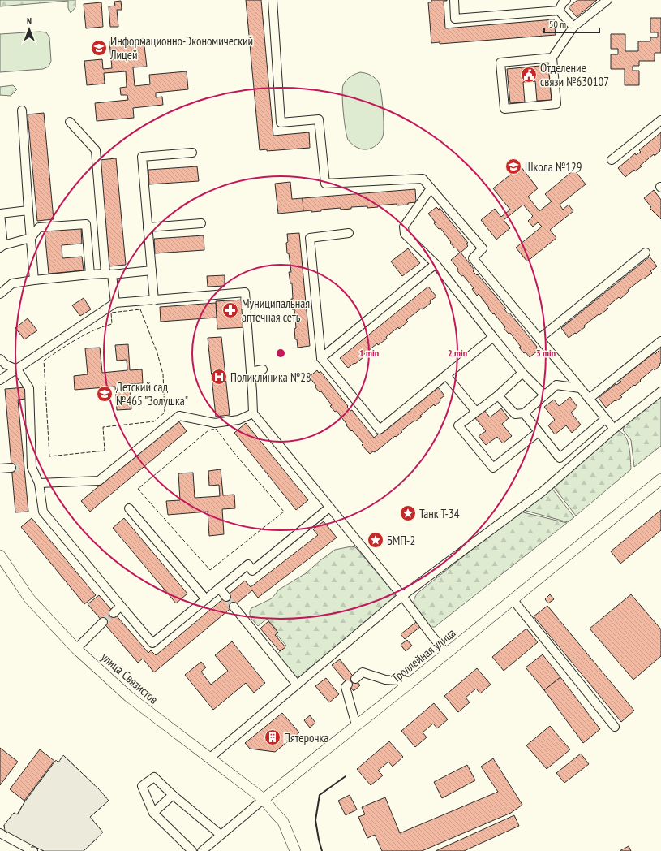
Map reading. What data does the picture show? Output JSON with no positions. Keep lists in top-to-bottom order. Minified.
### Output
{"streets":{"main road":["Троллейная улица","улица Связистов"]},"crossings":[["Троллейная улица","улица Связистов"]],"places":{"school or university":["Информационно-Экономический Лицей","Школа №129","Детский сад №465 \"Золушка\""],"public building":["Отделение связи №630107"],"pharmacy":["Муниципальная аптечная сеть"],"hospital":["Поликлиника №28"],"place":["Танк Т-34","БМП-2"],"building":["Пятерочка"]},"scale_bar":"50 m","north":"top","rings":["1 min","2 min","3 min"]}
